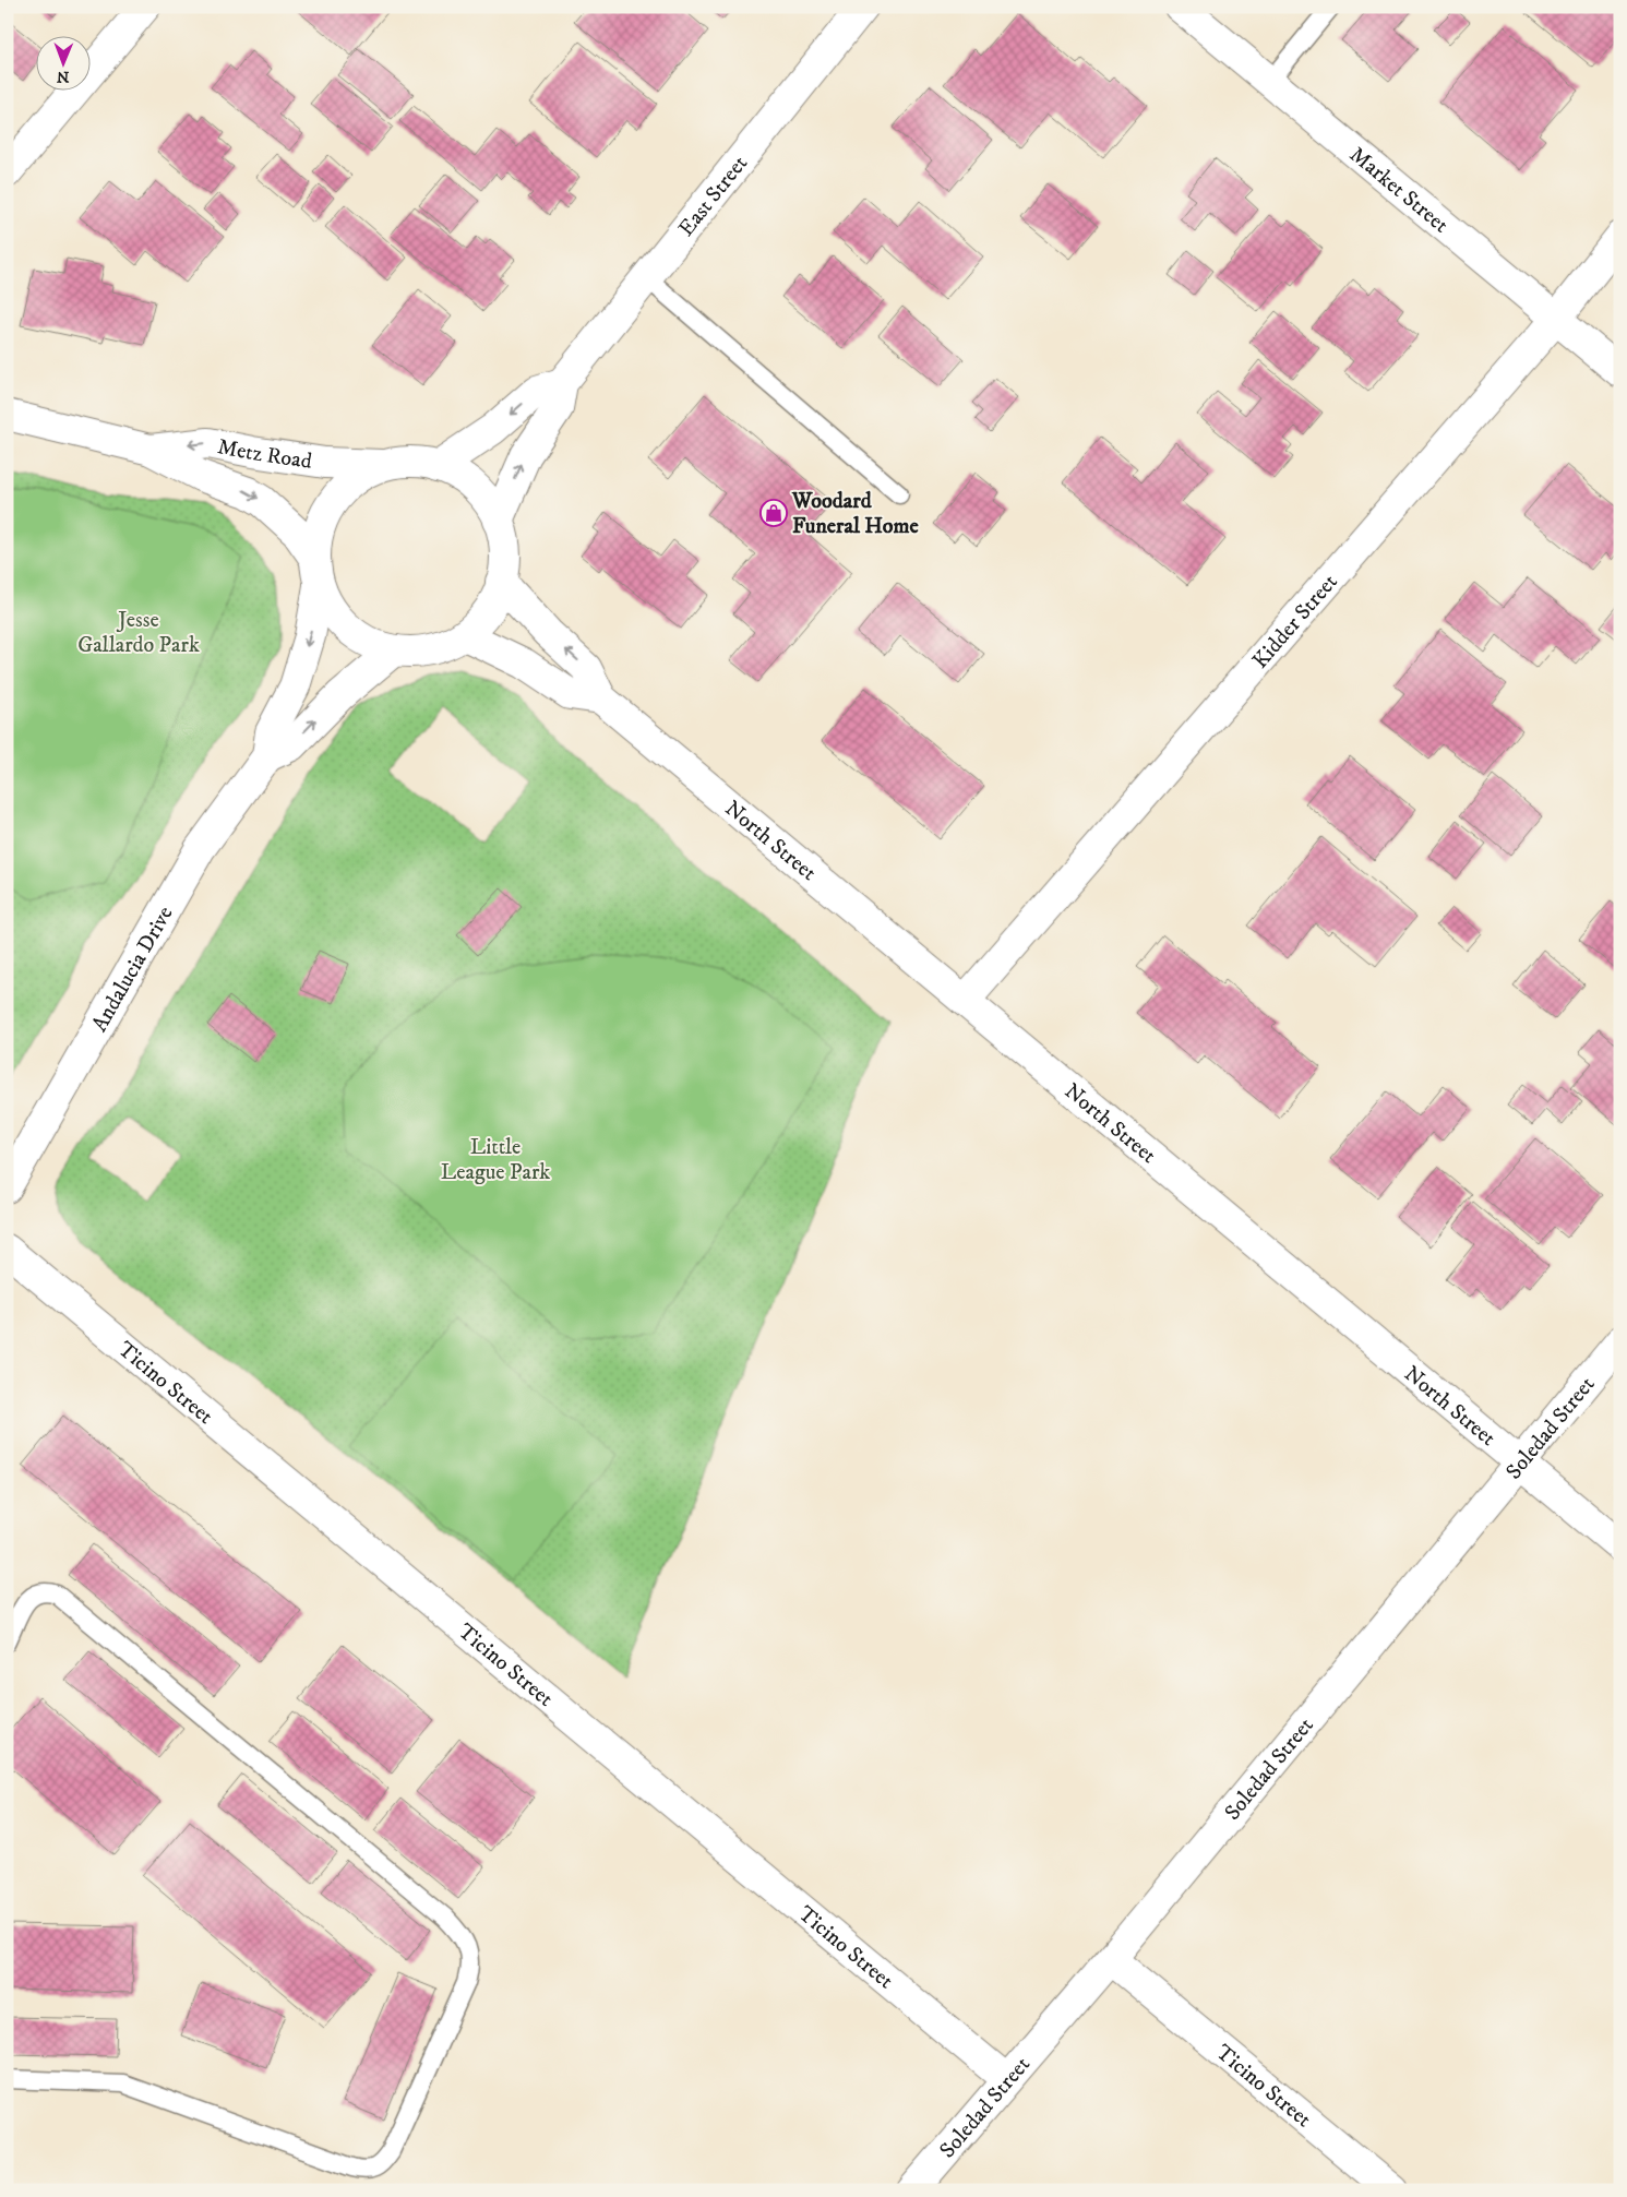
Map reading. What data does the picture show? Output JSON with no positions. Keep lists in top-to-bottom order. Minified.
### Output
{"streets":{"street":["Market Street","East Street","Metz Road","Kidder Street","North Street","Andalucia Drive","Ticino Street","Soledad Street"]},"crossings":[["Market Street","Kidder Street"],["East Street","Metz Road"],["East Street","North Street"],["East Street","Andalucia Drive"],["Metz Road","North Street"],["Metz Road","Andalucia Drive"],["Kidder Street","North Street"],["North Street","Andalucia Drive"],["North Street","Soledad Street"],["Ticino Street","Soledad Street"]],"parks":["Jesse Gallardo Park","Little League Park"],"places":{"shop":["Woodard Funeral Home"]},"north":"bottom"}
